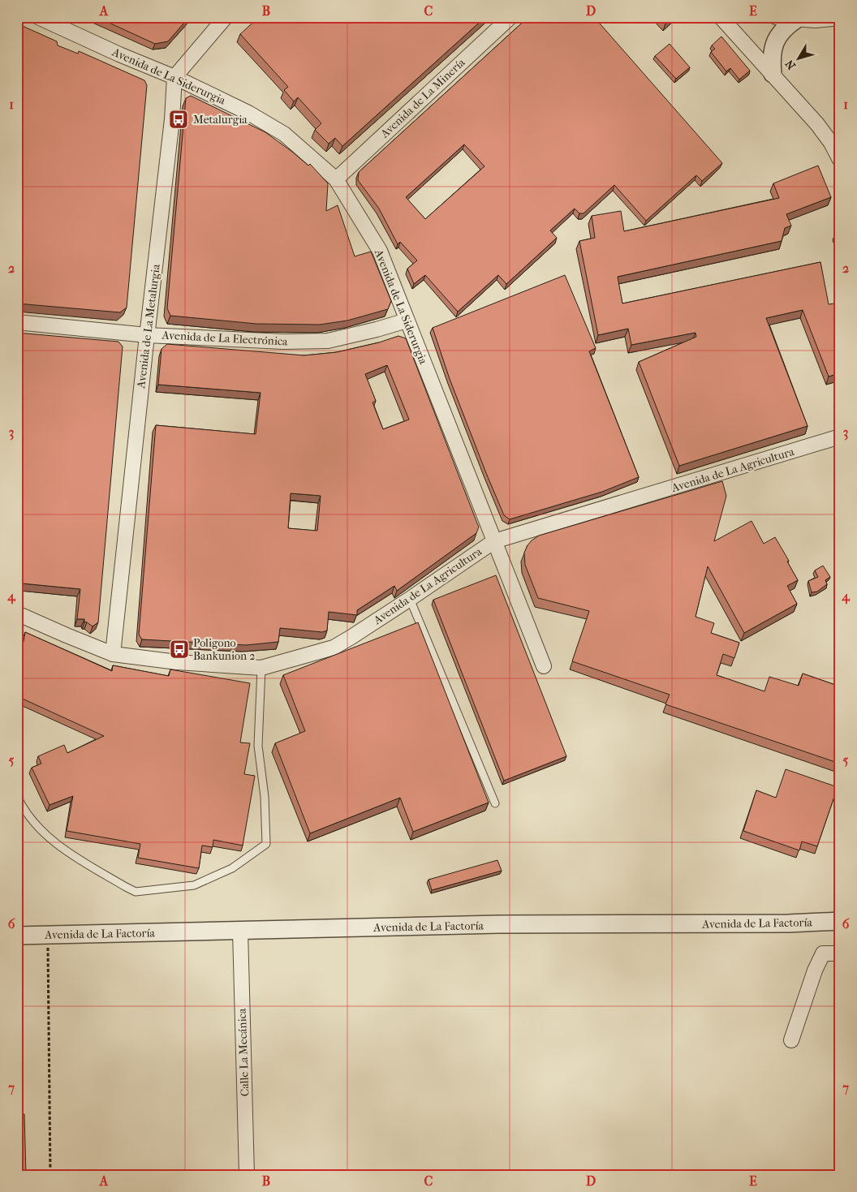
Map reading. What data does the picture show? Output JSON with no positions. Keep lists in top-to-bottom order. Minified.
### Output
{"streets":{"street":["Avenida de La Siderurgia","Avenida de La Minería","Avenida de La Metalurgia","Avenida de La Electrónica","Avenida de La Agricultura","Avenida de La Factoría","Calle La Mecánica"]},"crossings":[["Avenida de La Siderurgia","Avenida de La Minería"],["Avenida de La Siderurgia","Avenida de La Metalurgia"],["Avenida de La Siderurgia","Avenida de La Electrónica"],["Avenida de La Siderurgia","Avenida de La Agricultura"],["Avenida de La Metalurgia","Avenida de La Electrónica"],["Avenida de La Metalurgia","Avenida de La Agricultura"],["Avenida de La Factoría","Calle La Mecánica"]],"places":{"bus stop":["Metalurgia","Poligono Bankunion 2"]},"north":"bottom left","grid":{"columns":["A","B","C","D","E"],"rows":["1","2","3","4","5","6","7"]}}
